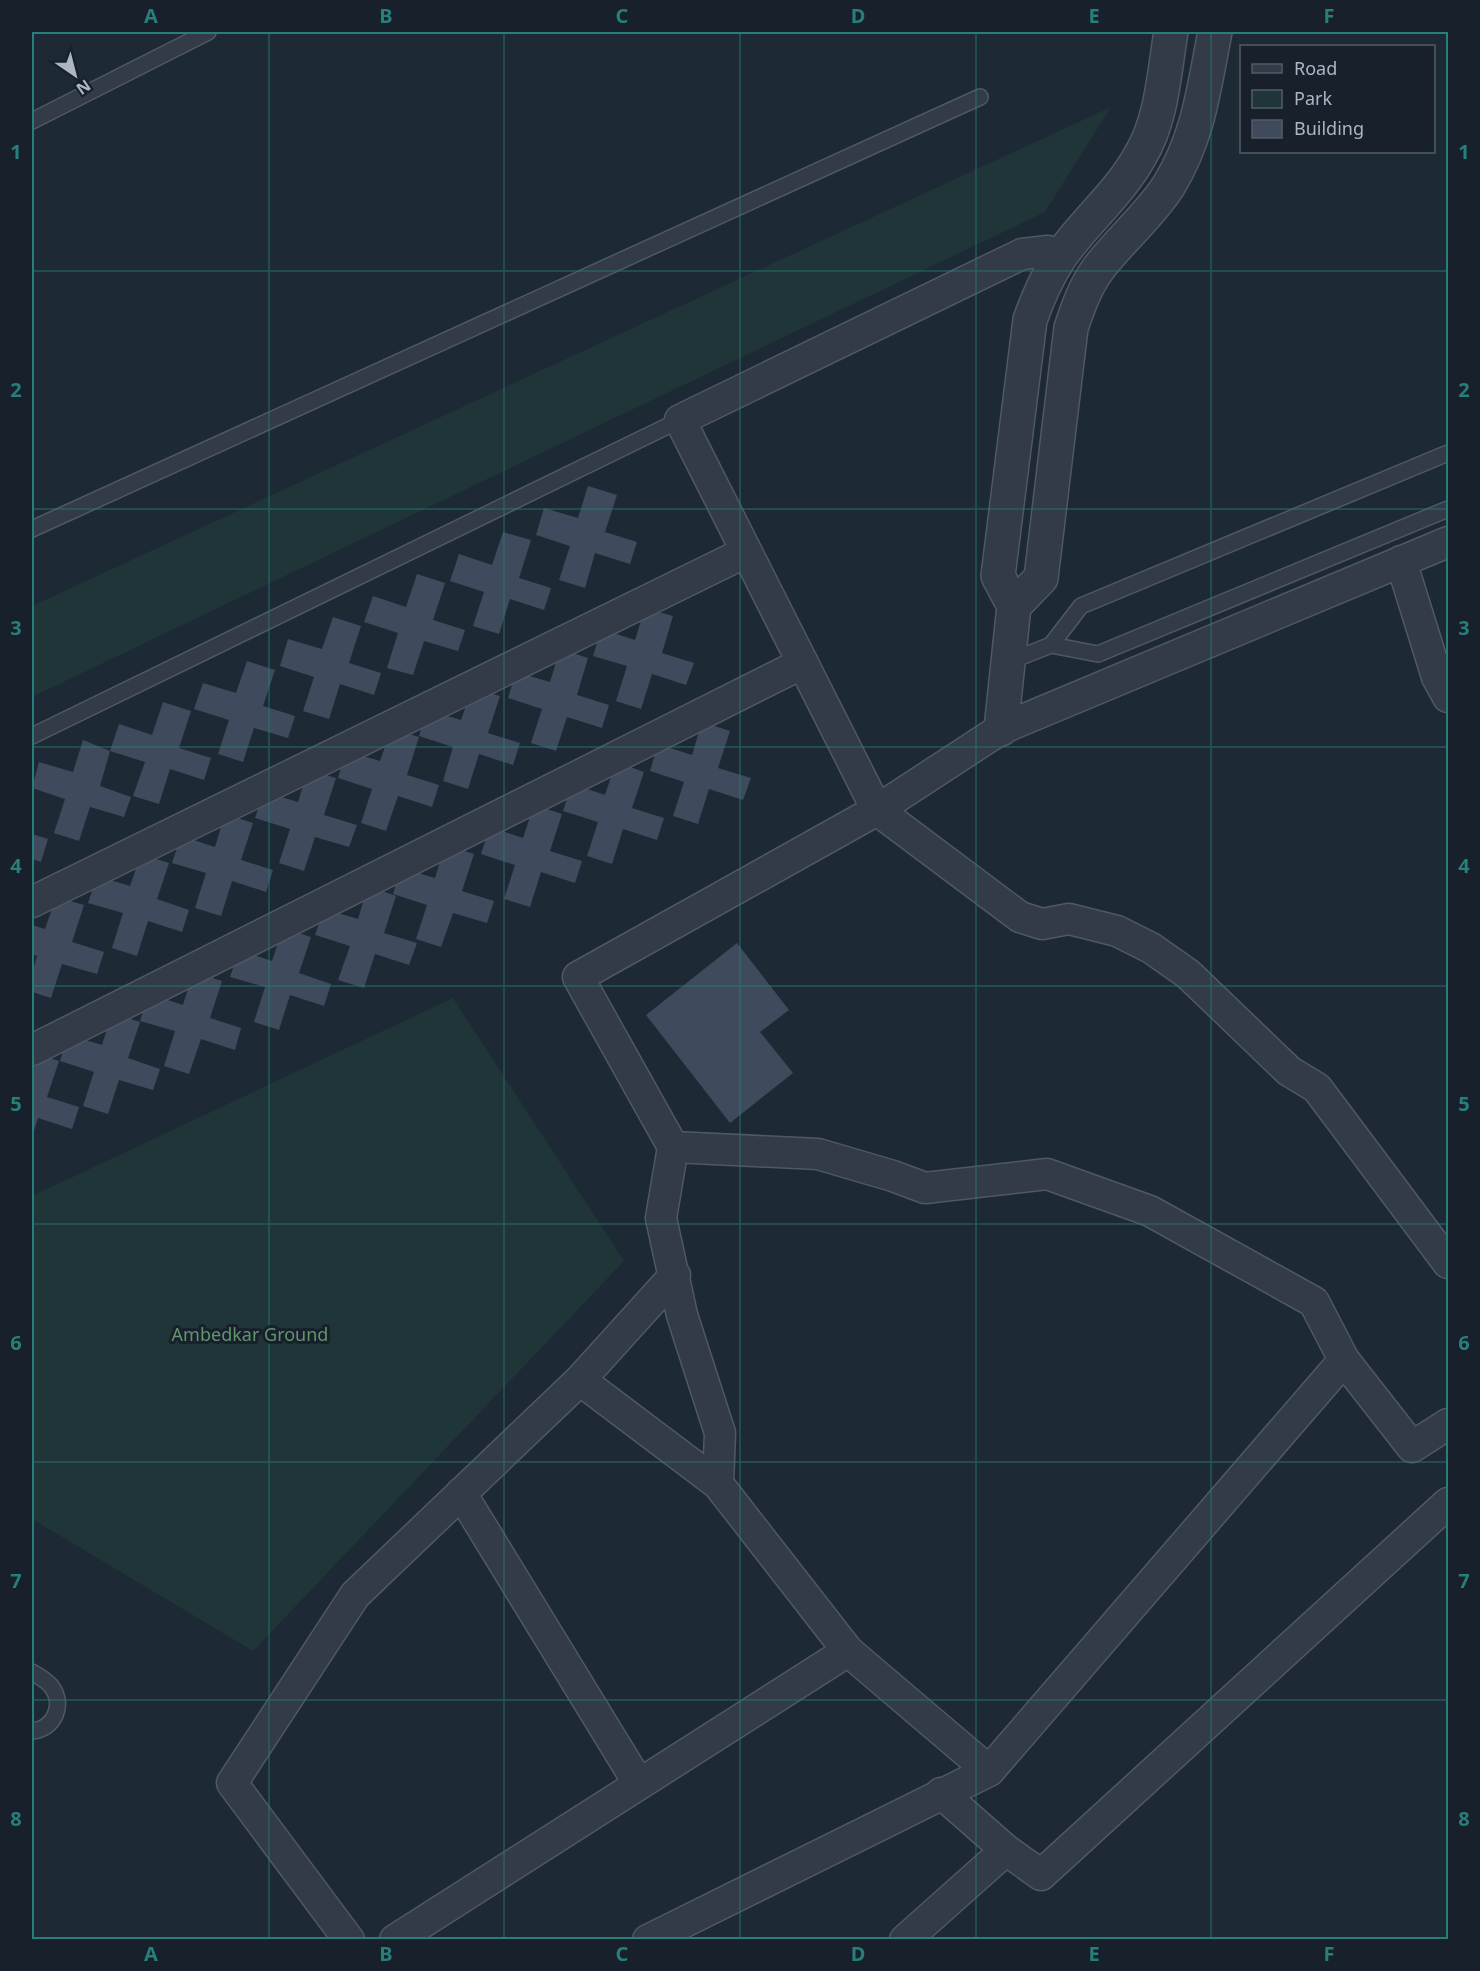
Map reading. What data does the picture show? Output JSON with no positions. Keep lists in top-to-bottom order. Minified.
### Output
{"parks":["Ambedkar Ground"],"legend":["Road","Park","Building"],"north":"bottom right","grid":{"columns":["A","B","C","D","E","F"],"rows":["1","2","3","4","5","6","7","8"]}}
